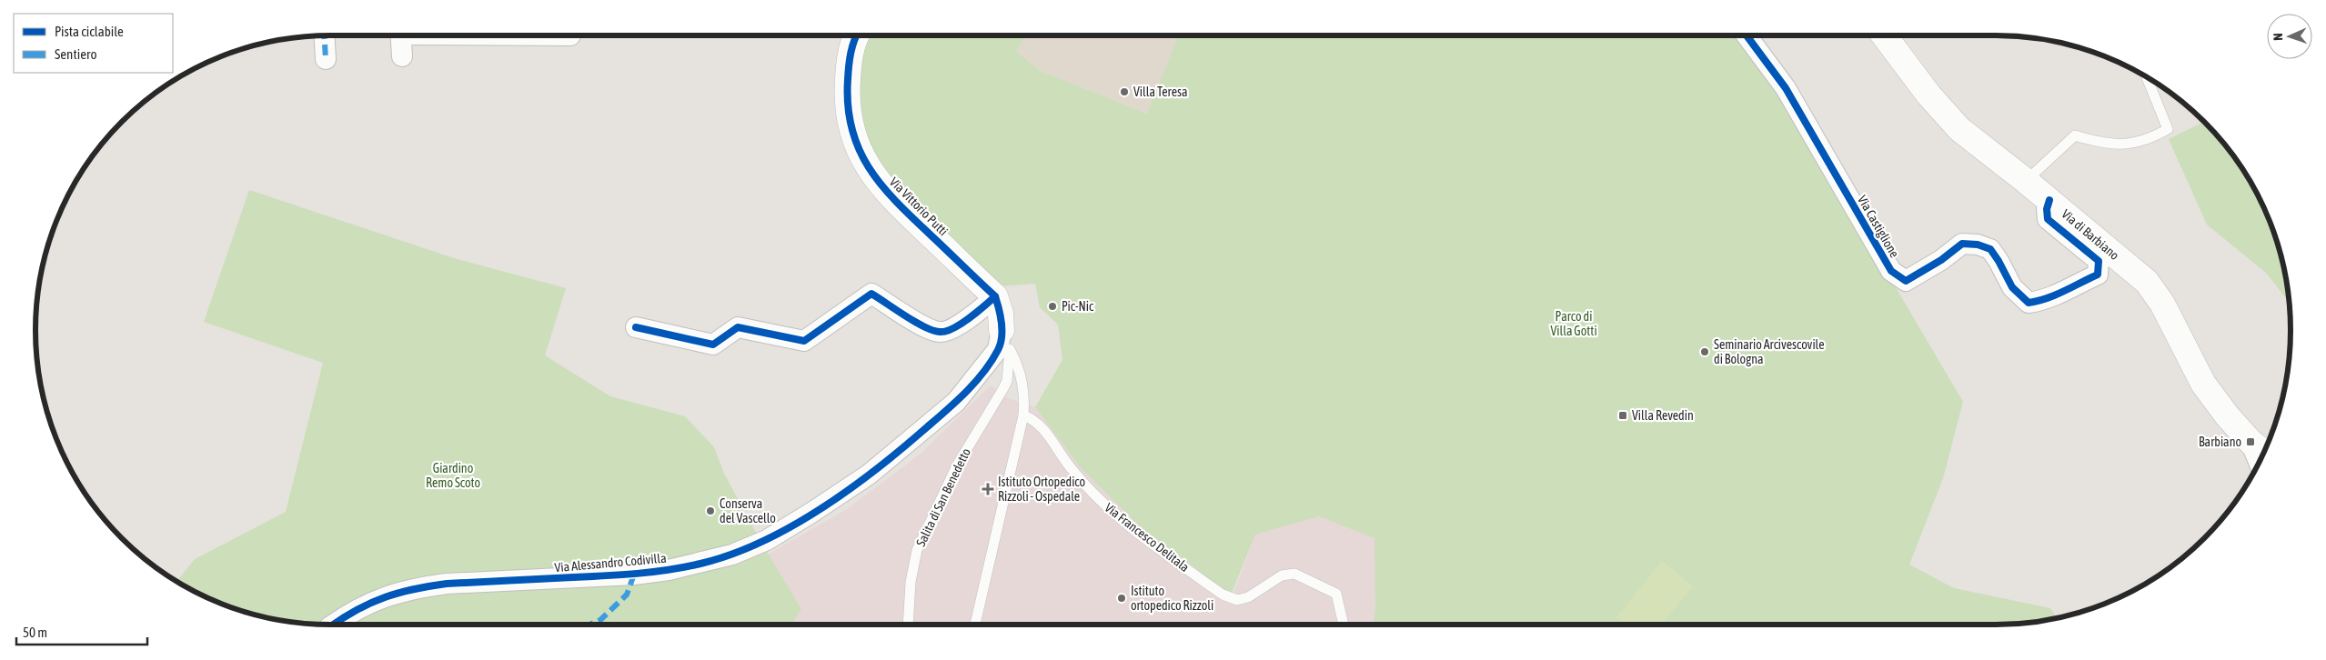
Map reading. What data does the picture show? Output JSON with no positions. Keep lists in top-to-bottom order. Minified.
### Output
{"streets":{"street":["Via Vittorio Putti","Via Castiglione","Via di Barbiano","Via Alessandro Codivilla"],"lane":["Salita di San Benedetto","Via Francesco Delitala"]},"crossings":[["Via Castiglione","Via di Barbiano"],["Salita di San Benedetto","Via Alessandro Codivilla"]],"parks":["Parco di Villa Gotti","Giardino Remo Scoto"],"places":{"other":["Villa Teresa","Pic-Nic","Seminario Arcivescovile di Bologna","Conserva del Vascello","Istituto ortopedico Rizzoli"],"transit":["Villa Revedin","Barbiano"],"health":["Istituto Ortopedico Rizzoli - Ospedale"]},"legend":["Pista ciclabile","Sentiero"],"scale_bar":"50 m","north":"left"}
